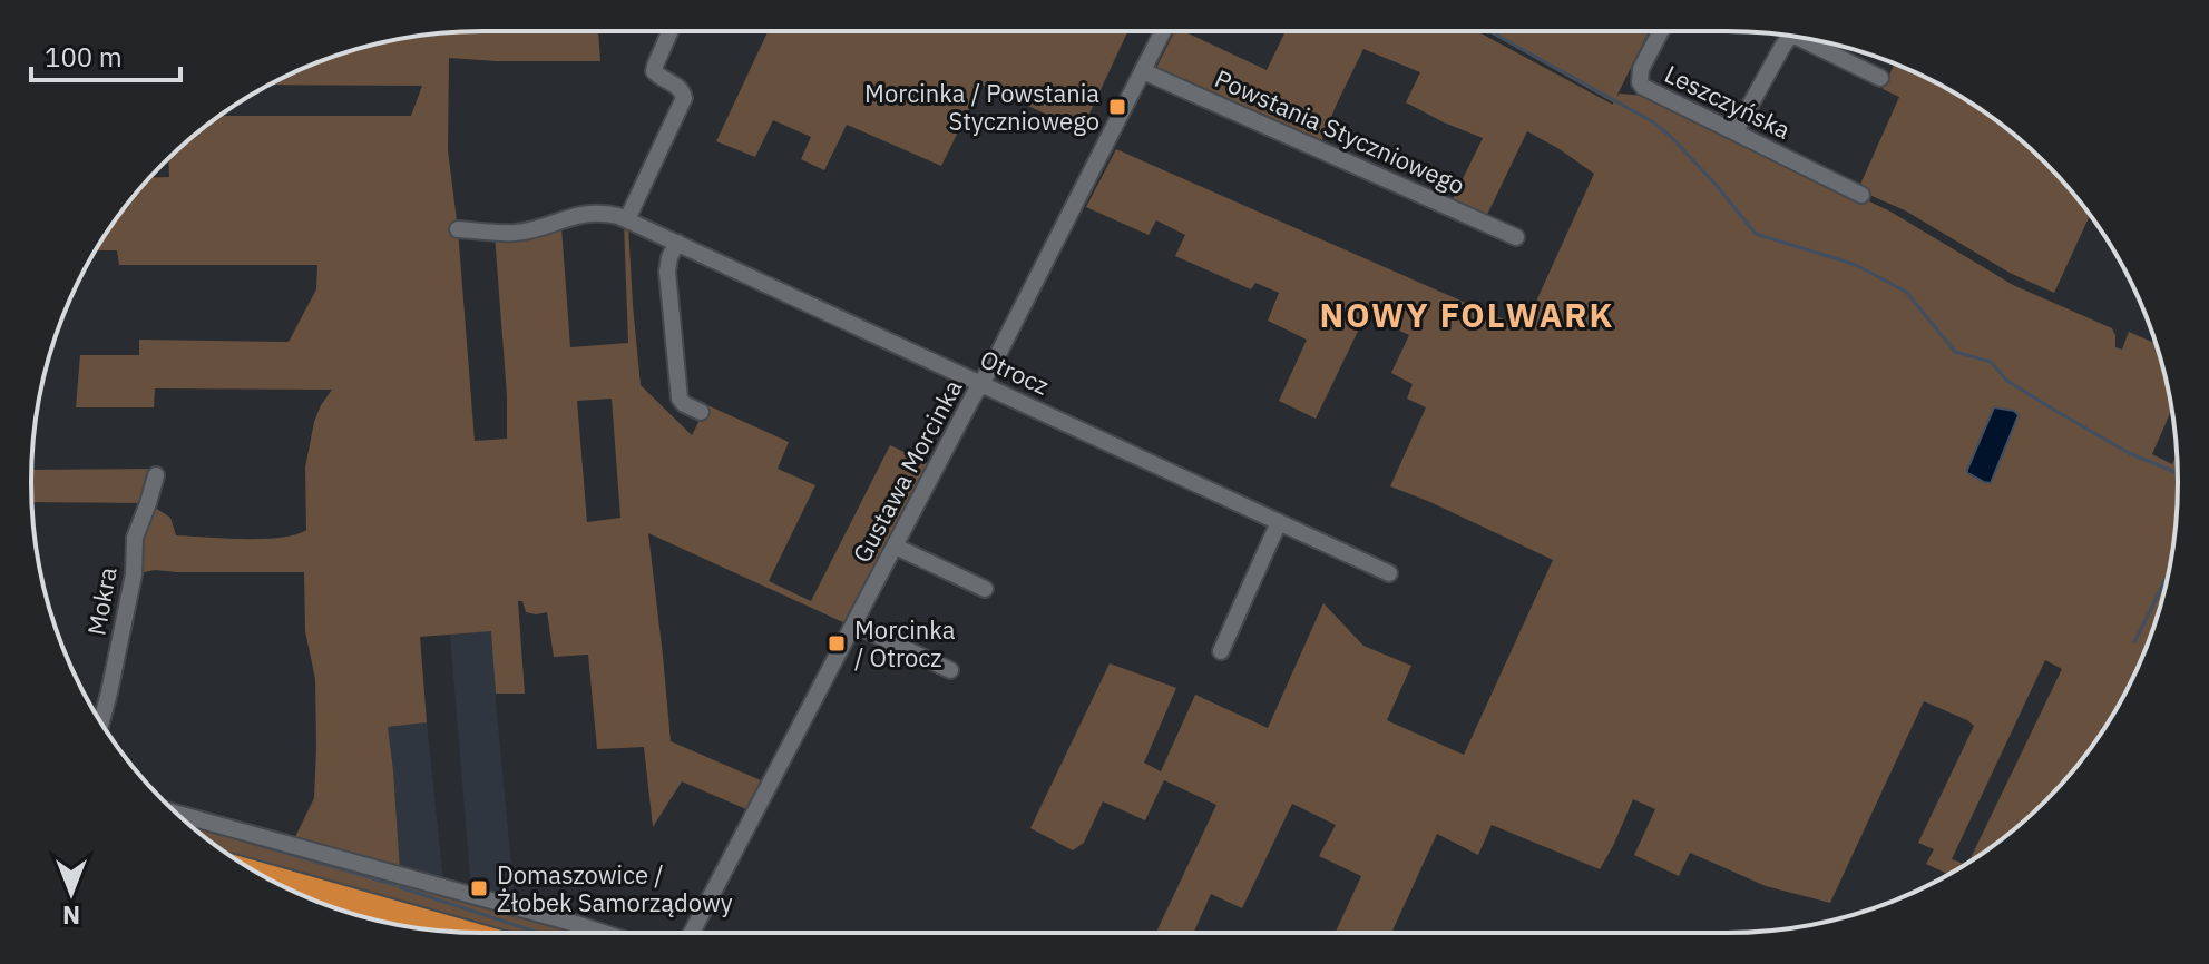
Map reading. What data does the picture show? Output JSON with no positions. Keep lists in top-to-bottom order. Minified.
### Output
{"streets":{"street":["Leszczyńska","Powstania Styczniowego","Otrocz","Gustawa Morcinka","Mokra"]},"crossings":[["Powstania Styczniowego","Gustawa Morcinka"],["Otrocz","Gustawa Morcinka"]],"districts":["NOWY FOLWARK"],"places":{"transit":["Morcinka / Powstania Styczniowego","Morcinka / Otrocz","Domaszowice / Żłobek Samorządowy"]},"scale_bar":"100 m","north":"bottom"}
